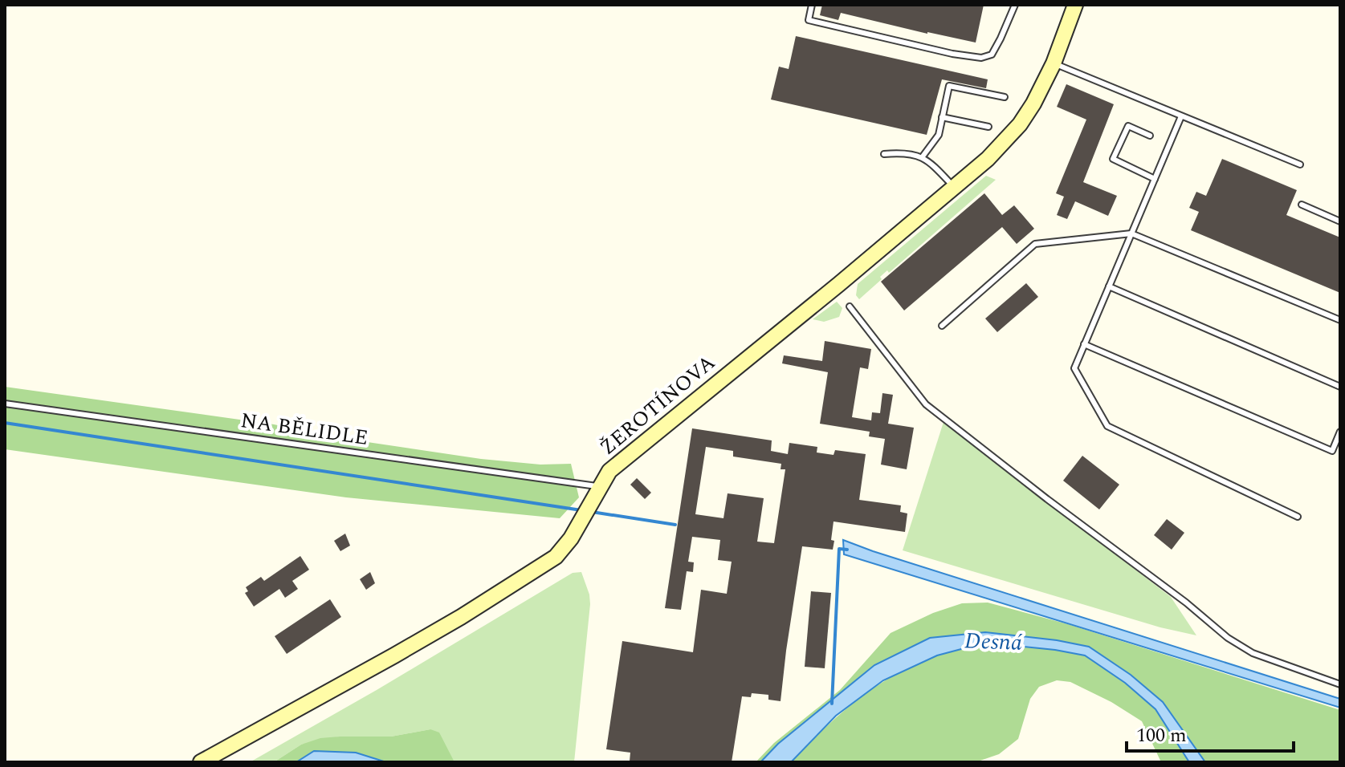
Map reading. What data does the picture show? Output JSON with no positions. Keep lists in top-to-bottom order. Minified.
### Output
{"streets":{"street":["ŽEROTÍNOVA"],"lane":["NA BĚLIDLE"]},"crossings":[["ŽEROTÍNOVA","NA BĚLIDLE"]],"water":["Desná"],"scale_bar":"100 m"}
